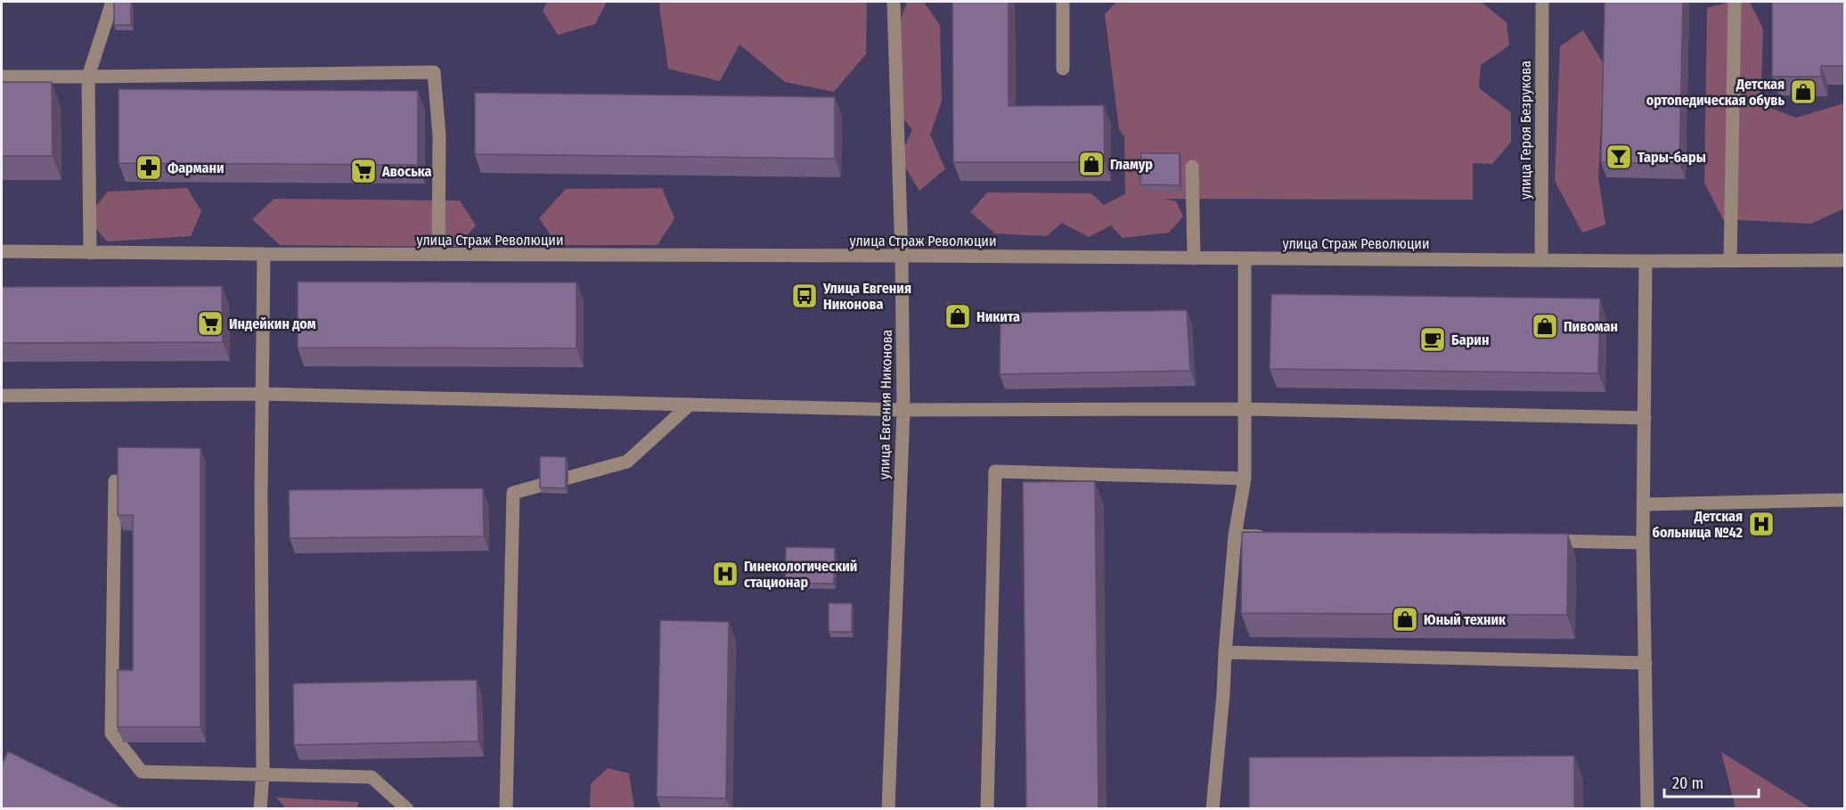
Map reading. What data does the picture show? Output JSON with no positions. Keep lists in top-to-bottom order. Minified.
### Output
{"streets":{"street":["улица Героя Безрукова","улица Страж Революции","улица Евгения Никонова"]},"crossings":[["улица Героя Безрукова","улица Страж Революции"],["улица Страж Революции","улица Евгения Никонова"]],"places":{"shop":["Детская ортопедическая обувь","Гламур","Никита","Пивоман","Юный техник"],"bar":["Тары-бары"],"pharmacy":["Фармани"],"supermarket":["Авоська","Индейкин дом"],"bus stop":["Улица Евгения Никонова"],"cafe":["Барин"],"hospital":["Детская больница №42","Гинекологический стационар"]},"scale_bar":"20 m"}
